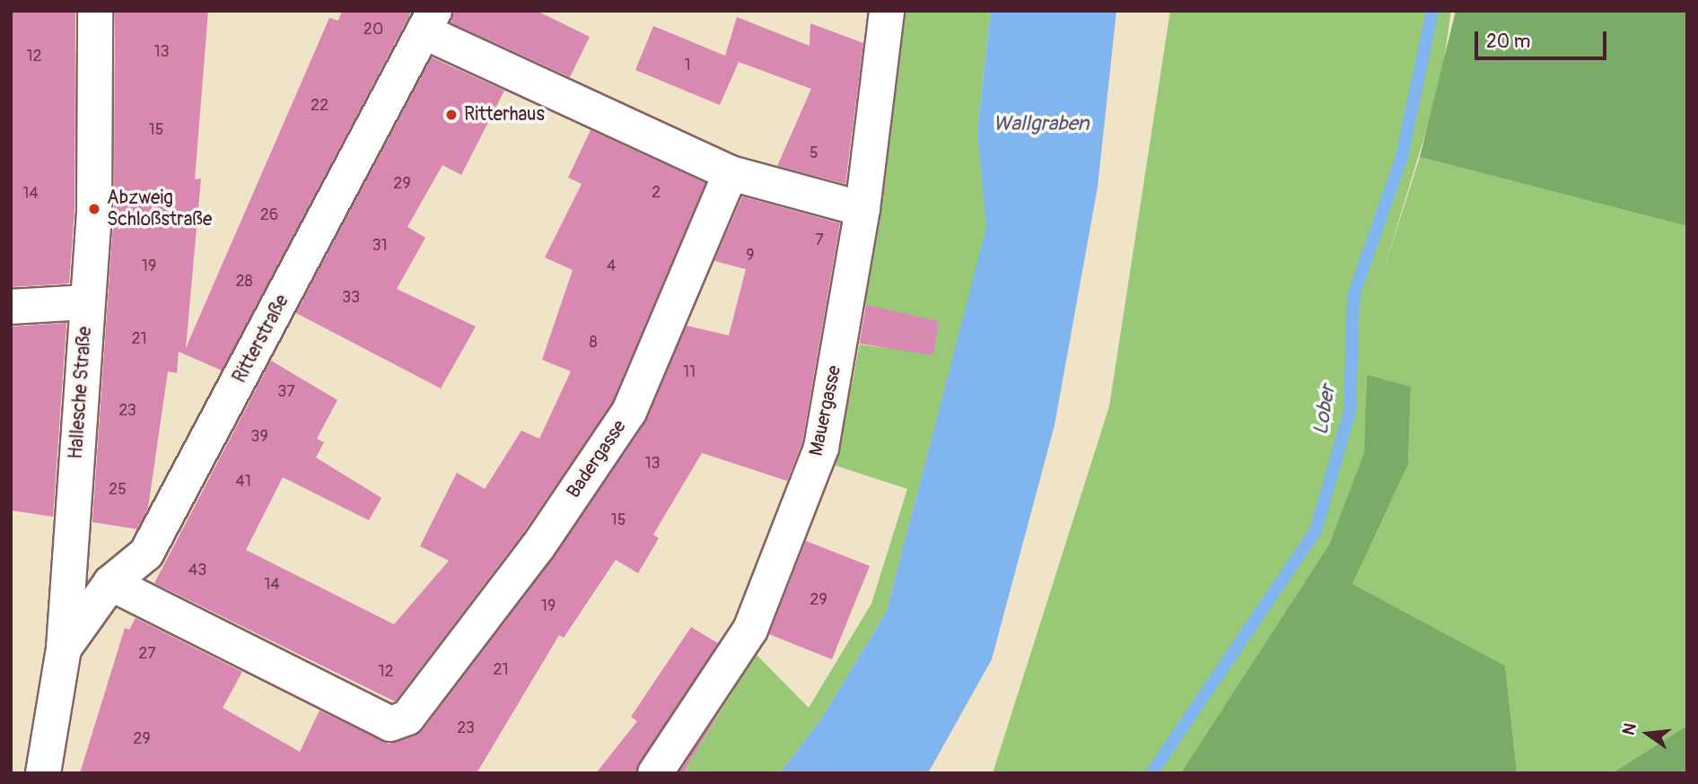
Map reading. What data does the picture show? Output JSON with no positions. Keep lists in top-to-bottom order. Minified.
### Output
{"streets":{"street":["Ritterstraße","Hallesche Straße","Mauergasse","Badergasse"]},"crossings":[["Ritterstraße","Hallesche Straße"],["Ritterstraße","Badergasse"]],"water":["Wallgraben","Lober"],"places":["Ritterhaus","Abzweig Schloßstraße"],"house_numbers":["20","13","12","1","22","15","5","29","2","14","26","7","31","9","19","4","28","33","21","8","11","37","23","39","13","41","25","15","43","14","29","19","27","21","12","23","29"],"scale_bar":"20 m","north":"left"}
